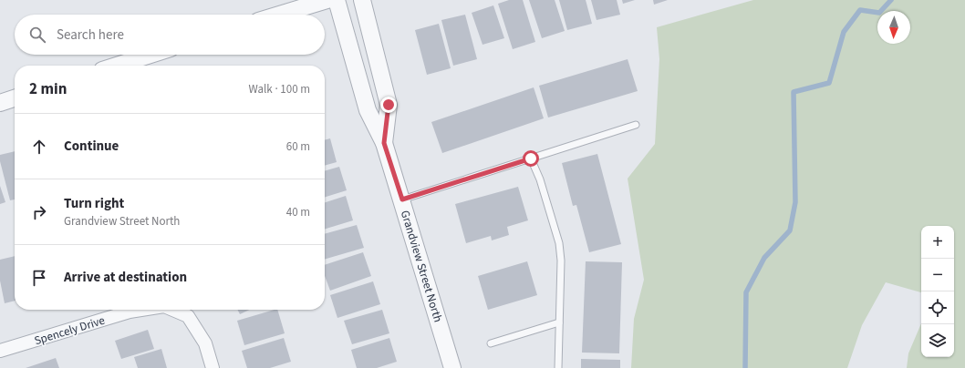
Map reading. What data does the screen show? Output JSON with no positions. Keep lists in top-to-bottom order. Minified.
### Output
{"streets":{"street":["Grandview Street North","Spencely Drive"]},"north":"bottom","page":{"search":"Search here","heading":["2 min","Walk · 100 m"],"list":[["Continue","60 m"],["Turn right","Grandview Street North","40 m"],"Arrive at destination"],"map_buttons":["+","−"]}}
